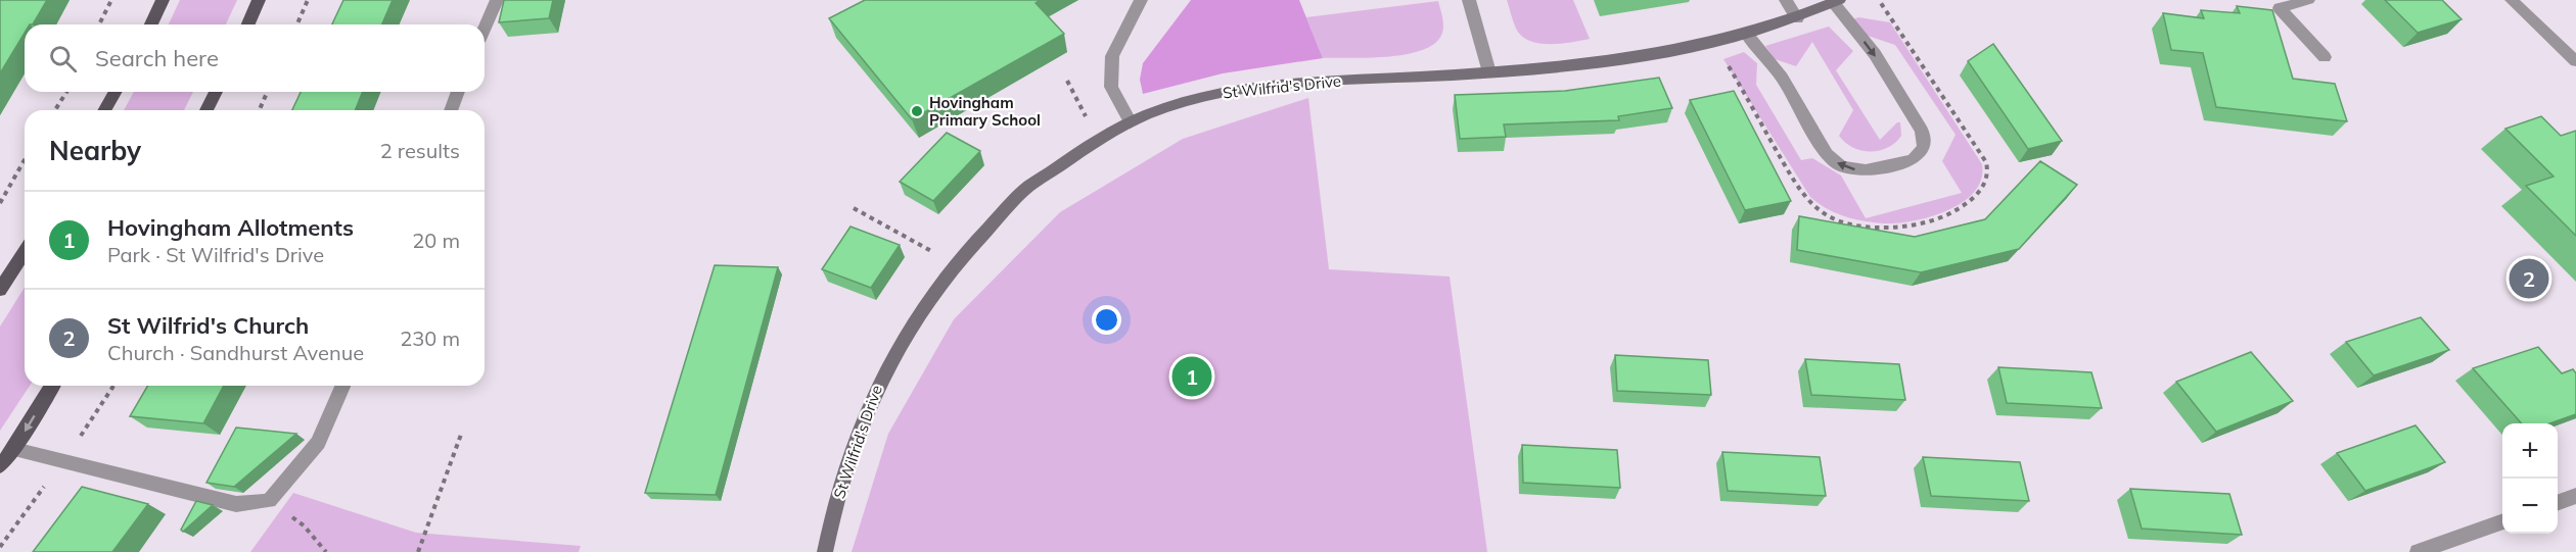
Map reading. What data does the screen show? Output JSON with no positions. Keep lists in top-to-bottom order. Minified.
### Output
{"streets":{"street":["St Wilfrid's Drive"]},"places":["Hovingham Primary School"],"page":{"search":"Search here","heading":["Nearby","2 results"],"list":[{"mark":"1","name":"Hovingham Allotments","note":"Park · St Wilfrid's Drive","value":"20 m"},{"mark":"2","name":"St Wilfrid's Church","note":"Church · Sandhurst Avenue","value":"230 m"}],"pins":["2","1"],"map_buttons":["+","−"]}}
